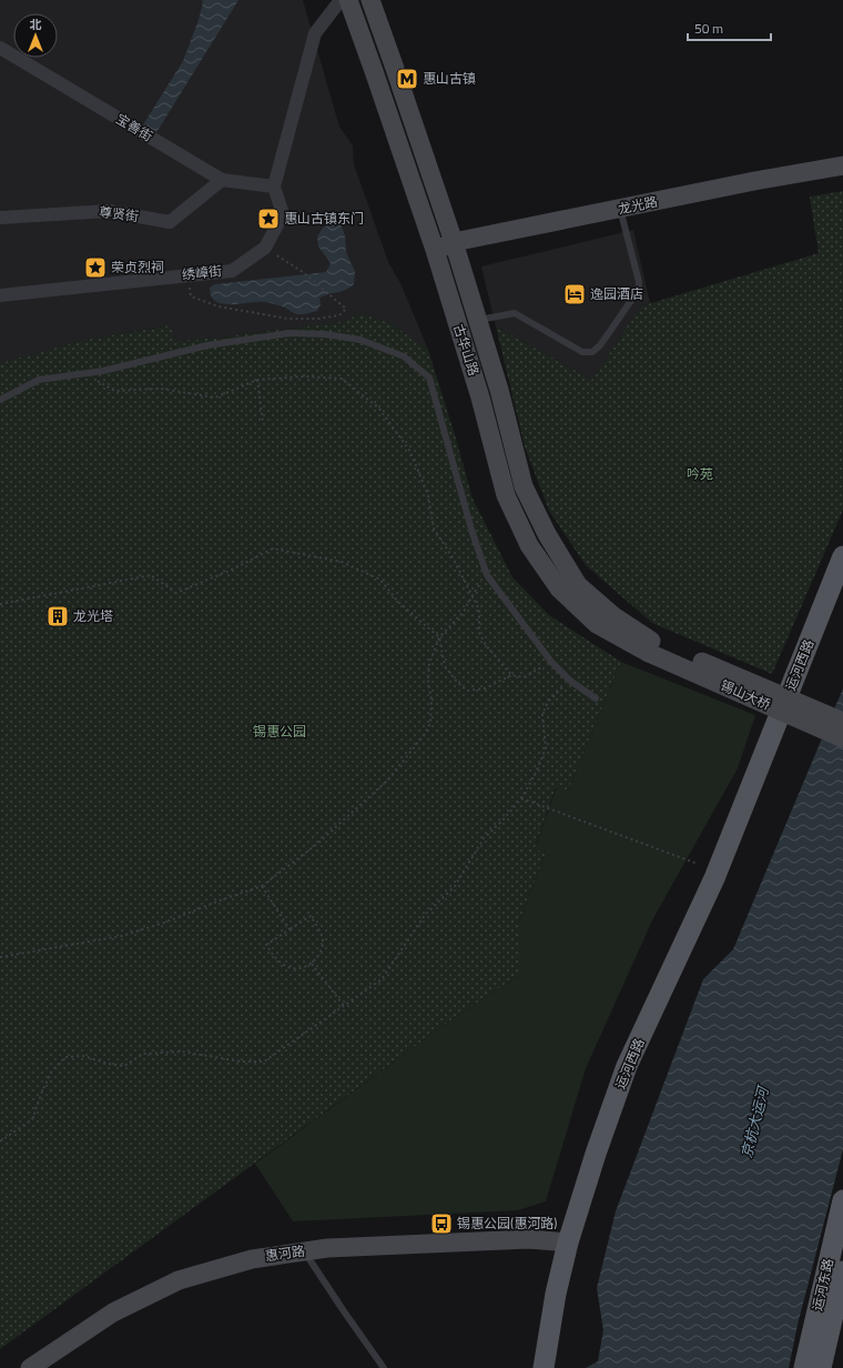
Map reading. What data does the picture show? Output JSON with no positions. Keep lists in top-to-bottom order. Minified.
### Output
{"streets":{"main road":["龙光路","古华山路","运河西路","锡山大桥","惠河路","运河东路"],"street":["宝善街","尊贤街","绣嶂街"]},"crossings":[["宝善街","尊贤街"],["宝善街","绣嶂街"],["龙光路","古华山路"],["古华山路","锡山大桥"],["运河西路","惠河路"]],"water":["京杭大运河"],"parks":["吟苑","锡惠公园"],"places":{"metro station":["惠山古镇"],"place":["惠山古镇东门","荣贞烈祠"],"hotel":["逸园酒店"],"building":["龙光塔"],"bus stop":["锡惠公园(惠河路)"]},"scale_bar":"50 m","north":"top"}
